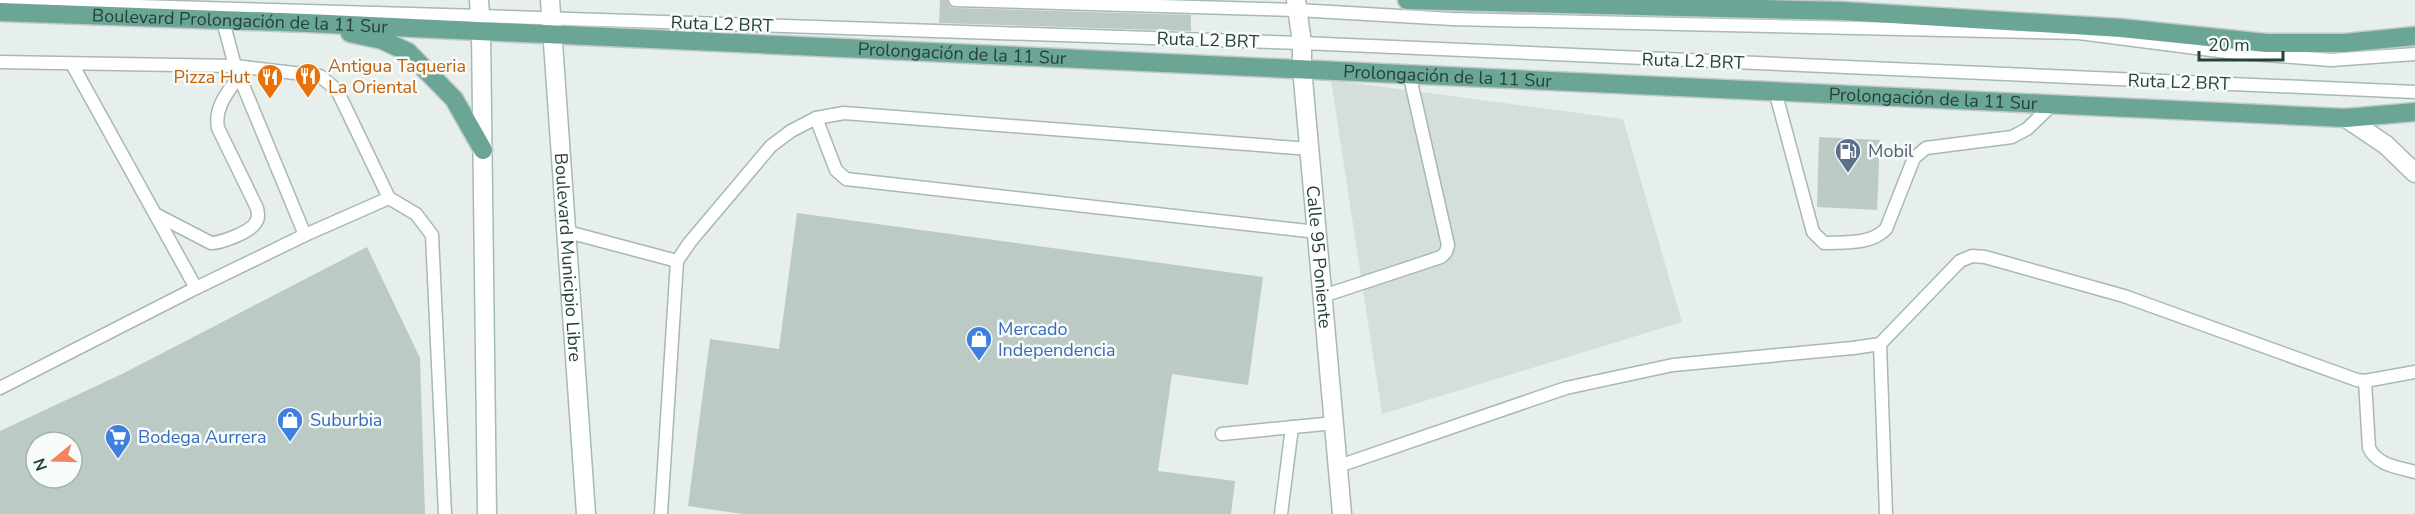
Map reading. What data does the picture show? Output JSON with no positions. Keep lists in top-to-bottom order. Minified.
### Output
{"streets":{"main road":["Boulevard Prolongación de la 11 Sur","Prolongación de la 11 Sur","Boulevard Municipio Libre","Calle 95 Poniente"],"lane":["Ruta L2 BRT"]},"crossings":[["Boulevard Prolongación de la 11 Sur","Prolongación de la 11 Sur"],["Ruta L2 BRT","Prolongación de la 11 Sur"],["Ruta L2 BRT","Boulevard Municipio Libre"],["Ruta L2 BRT","Calle 95 Poniente"],["Prolongación de la 11 Sur","Boulevard Municipio Libre"],["Prolongación de la 11 Sur","Calle 95 Poniente"]],"places":{"restaurant":["Antigua Taqueria La Oriental","Pizza Hut"],"fuel station":["Mobil"],"shop":["Mercado Independencia","Suburbia"],"supermarket":["Bodega Aurrera"]},"scale_bar":"20 m","north":"left"}
